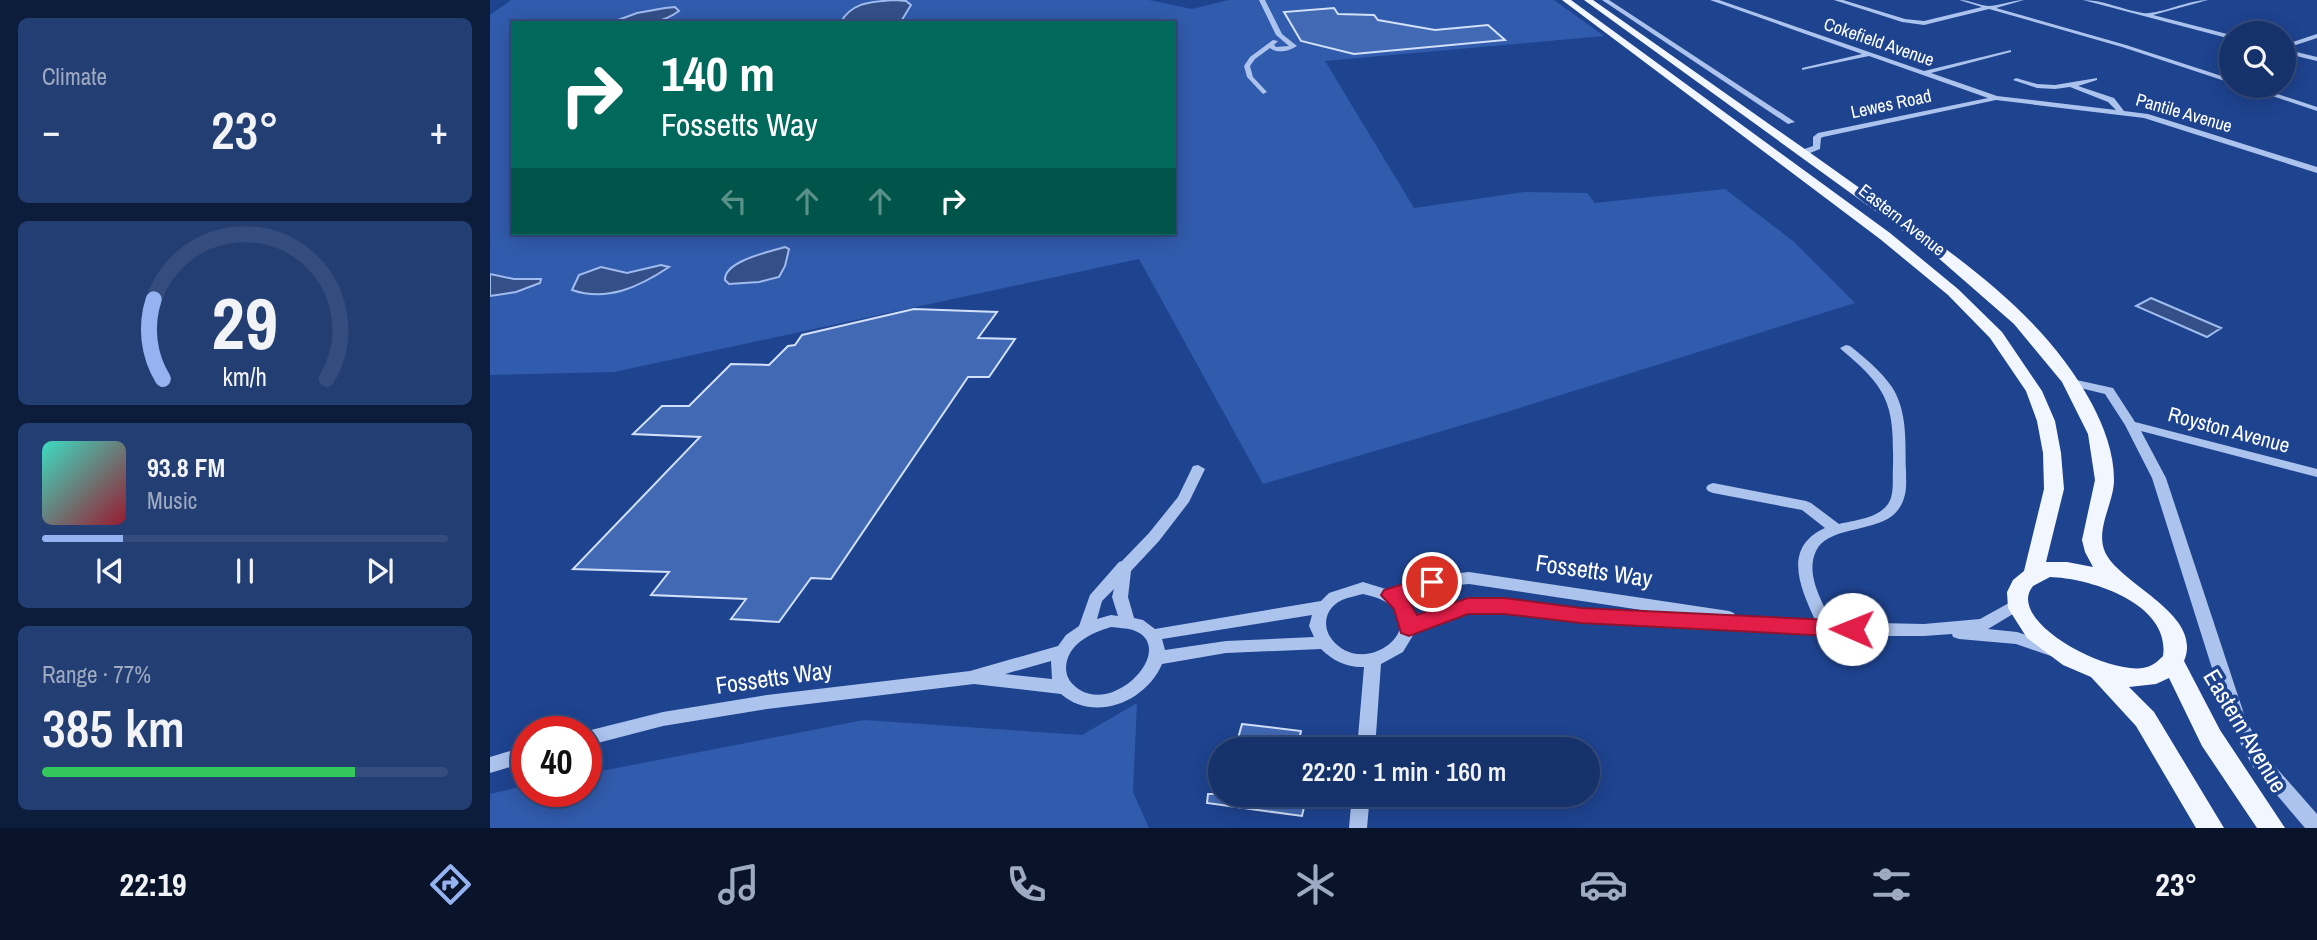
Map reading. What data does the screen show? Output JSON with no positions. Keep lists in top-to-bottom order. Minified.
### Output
{"streets":{"main road":["Eastern Avenue"],"street":["Cokefield Avenue","Lewes Road","Pantile Avenue","Royston Avenue","Fossetts Way"]},"crossings":[["Cokefield Avenue","Lewes Road"],["Cokefield Avenue","Pantile Avenue"],["Lewes Road","Pantile Avenue"],["Lewes Road","Eastern Avenue"],["Eastern Avenue","Royston Avenue"],["Eastern Avenue","Fossetts Way"]],"page":{"tile":["Climate",["Range · 77%","385 km"]],"turn":["140 m","Fossetts Way"],"heat":["−","23°","+"],"song":["93.8 FM","Music"],"limit":"40","trip":"22:20 · 1 min · 160 m","tabs":["22:19","23°"],"gauge":["29","km/h"]}}
